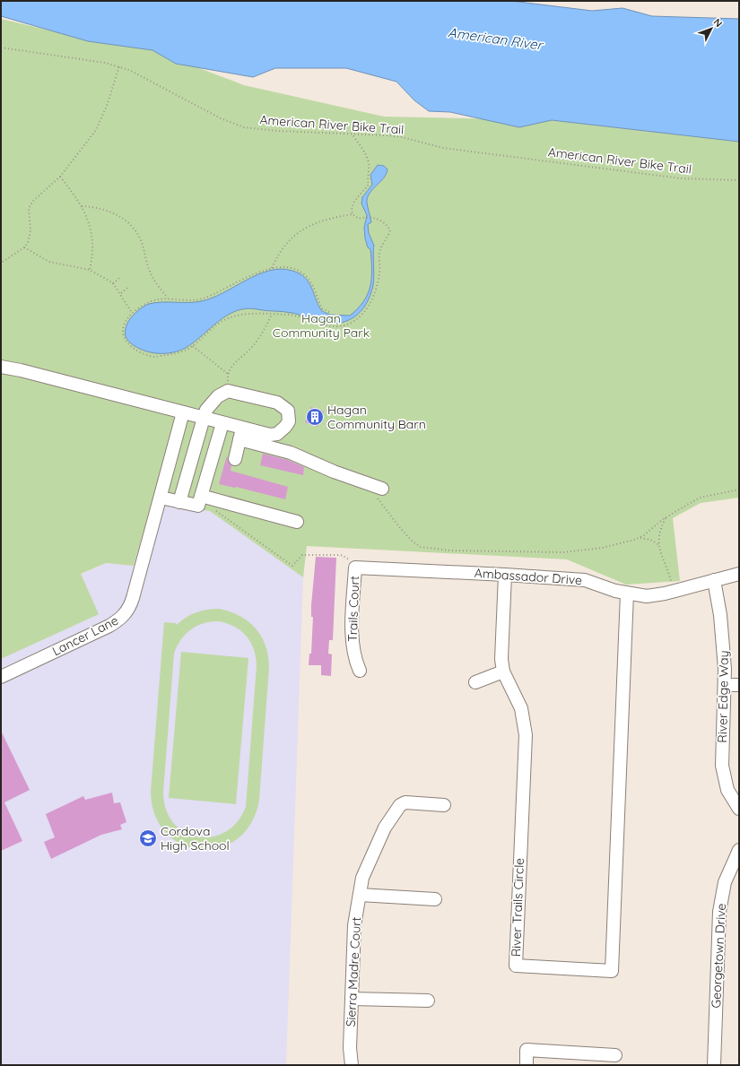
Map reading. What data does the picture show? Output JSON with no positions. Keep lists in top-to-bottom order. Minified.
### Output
{"streets":{"street":["Ambassador Drive","Trails Court","Lancer Lane","River Edge Way","River Trails Circle","Georgetown Drive","Sierra Madre Court"],"path":["American River Bike Trail"]},"crossings":[["Ambassador Drive","Trails Court"],["Ambassador Drive","River Edge Way"],["Ambassador Drive","River Trails Circle"]],"water":["American River"],"parks":["Hagan Community Park"],"places":{"building":["Hagan Community Barn"],"school or university":["Cordova High School"]},"north":"top right"}
